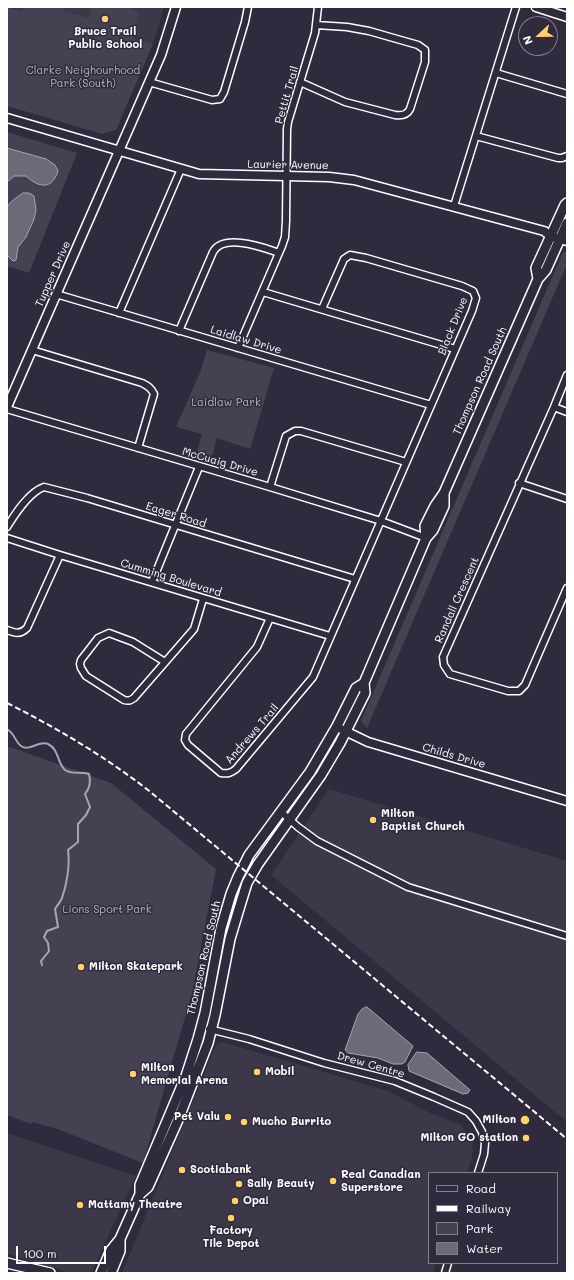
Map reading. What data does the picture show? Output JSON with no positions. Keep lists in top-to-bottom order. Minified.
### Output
{"streets":{"main road":["Thompson Road South"],"street":["Pettit Trail","Laurier Avenue","Tupper Drive","Black Drive","Laidlaw Drive","McCuaig Drive","Eager Road","Cumming Boulevard","Randall Crescent","Andrews Trail","Childs Drive","Drew Centre"]},"crossings":[["Pettit Trail","Laurier Avenue"],["Pettit Trail","Laidlaw Drive"],["Laurier Avenue","Tupper Drive"],["Laurier Avenue","Thompson Road South"],["Tupper Drive","Laidlaw Drive"],["Tupper Drive","McCuaig Drive"],["Black Drive","Laidlaw Drive"],["Black Drive","McCuaig Drive"],["Black Drive","Andrews Trail"],["Thompson Road South","McCuaig Drive"],["Thompson Road South","Childs Drive"],["Thompson Road South","Drew Centre"],["McCuaig Drive","Andrews Trail"],["Eager Road","Andrews Trail"],["Cumming Boulevard","Andrews Trail"]],"parks":["Clarke Neighourhood Park (South)","Laidlaw Park","Lions Sport Park"],"places":["Bruce Trail Public School","Milton Baptist Church","Milton Skatepark","Mobil","Milton Memorial Arena","Pet Valu","Milton","Mucho Burrito","Milton GO station","Scotiabank","Real Canadian Superstore","Sally Beauty","Opa!","Mattamy Theatre","Factory Tile Depot"],"legend":["Road","Railway","Park","Water"],"scale_bar":"100 m","north":"left"}
